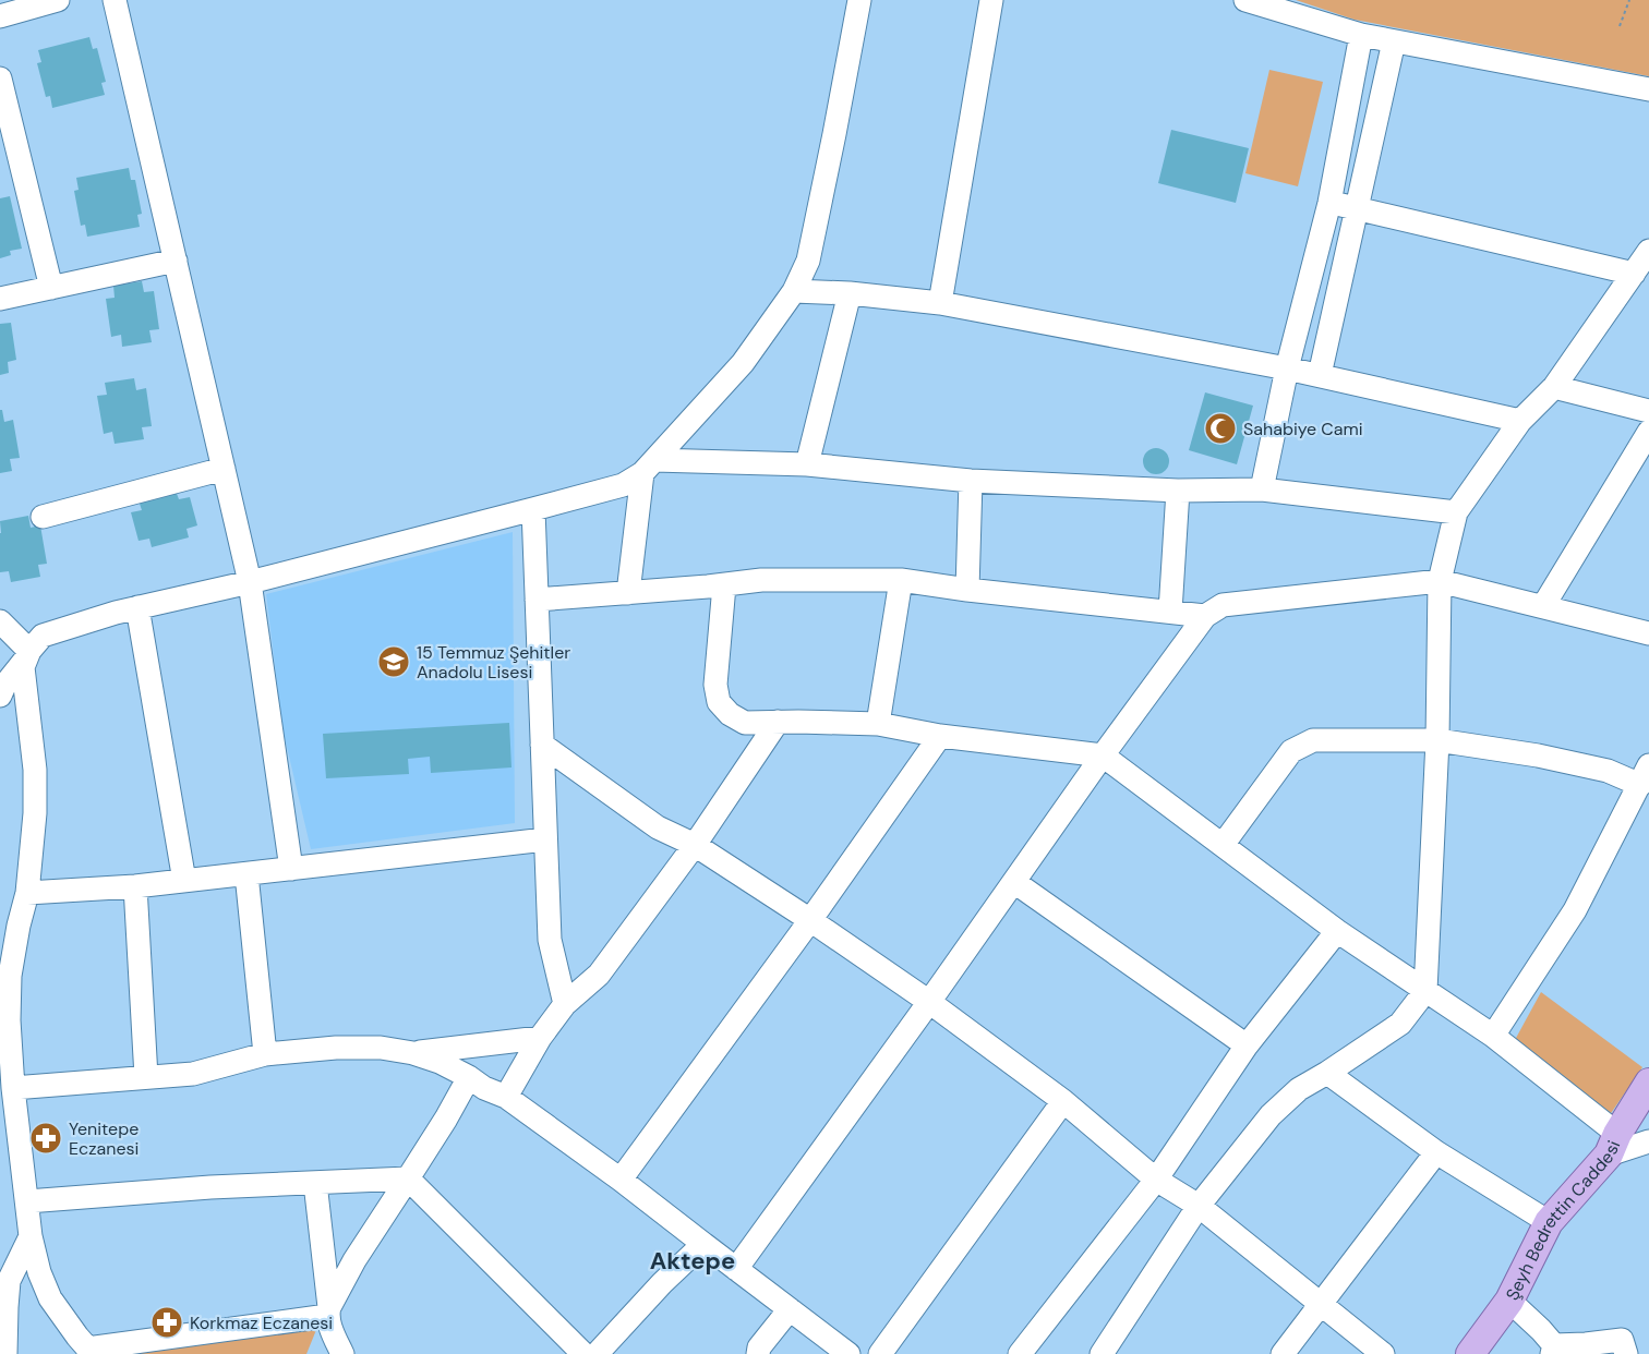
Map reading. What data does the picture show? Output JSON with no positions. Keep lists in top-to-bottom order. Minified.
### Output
{"streets":{"main road":["Şeyh Bedrettin Caddesi"]},"districts":["Aktepe"],"places":{"mosque":["Sahabiye Cami"],"school or university":["15 Temmuz Şehitler Anadolu Lisesi"],"pharmacy":["Yenitepe Eczanesi","Korkmaz Eczanesi"]}}
